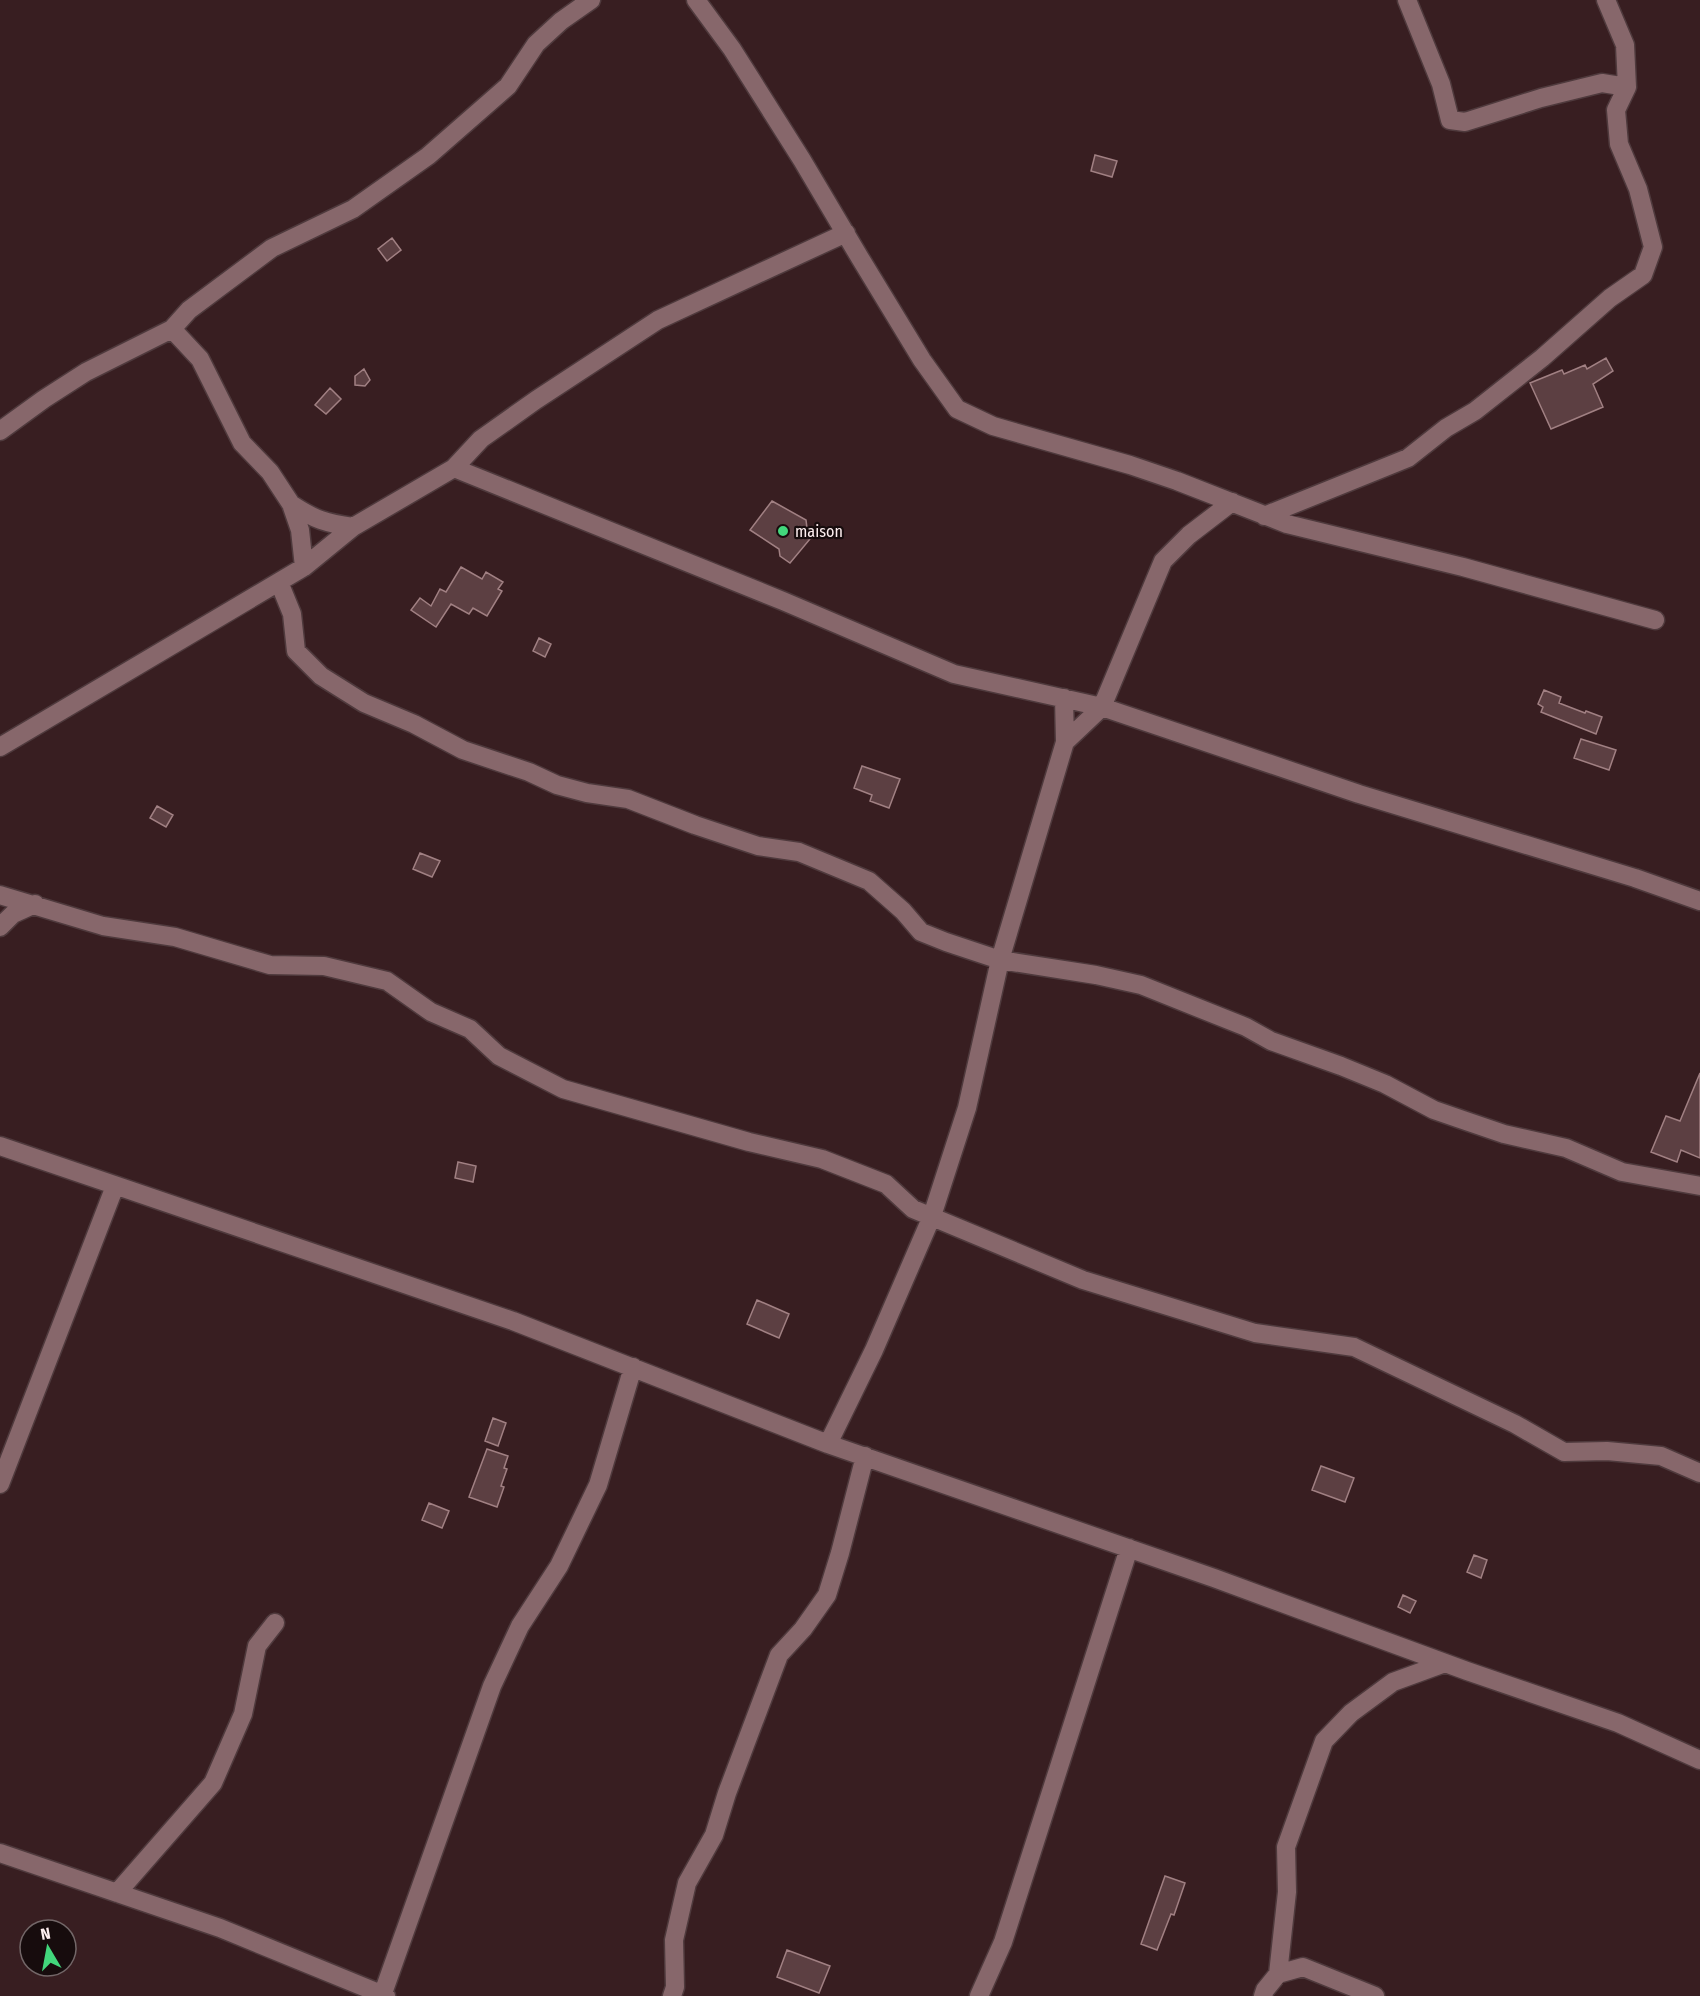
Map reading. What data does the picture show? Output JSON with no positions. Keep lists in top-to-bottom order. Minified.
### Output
{"places":["maison"],"north":"top"}
